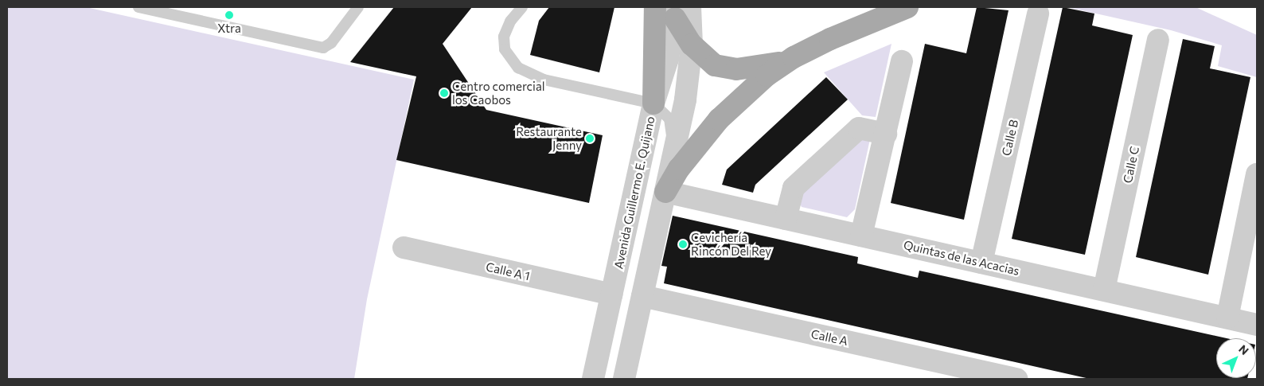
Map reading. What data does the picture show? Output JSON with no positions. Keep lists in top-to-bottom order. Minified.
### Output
{"streets":{"street":["Calle B","Calle C","Avenida Guillermo E. Quijano","Quintas de las Acacias","Calle A 1","Calle A"]},"crossings":[["Calle B","Quintas de las Acacias"],["Calle C","Quintas de las Acacias"],["Avenida Guillermo E. Quijano","Calle A 1"]],"places":["Xtra","Centro comercial los Caobos","Restaurante Jenny","Cevichería Rincón Del Rey"],"north":"top right"}
